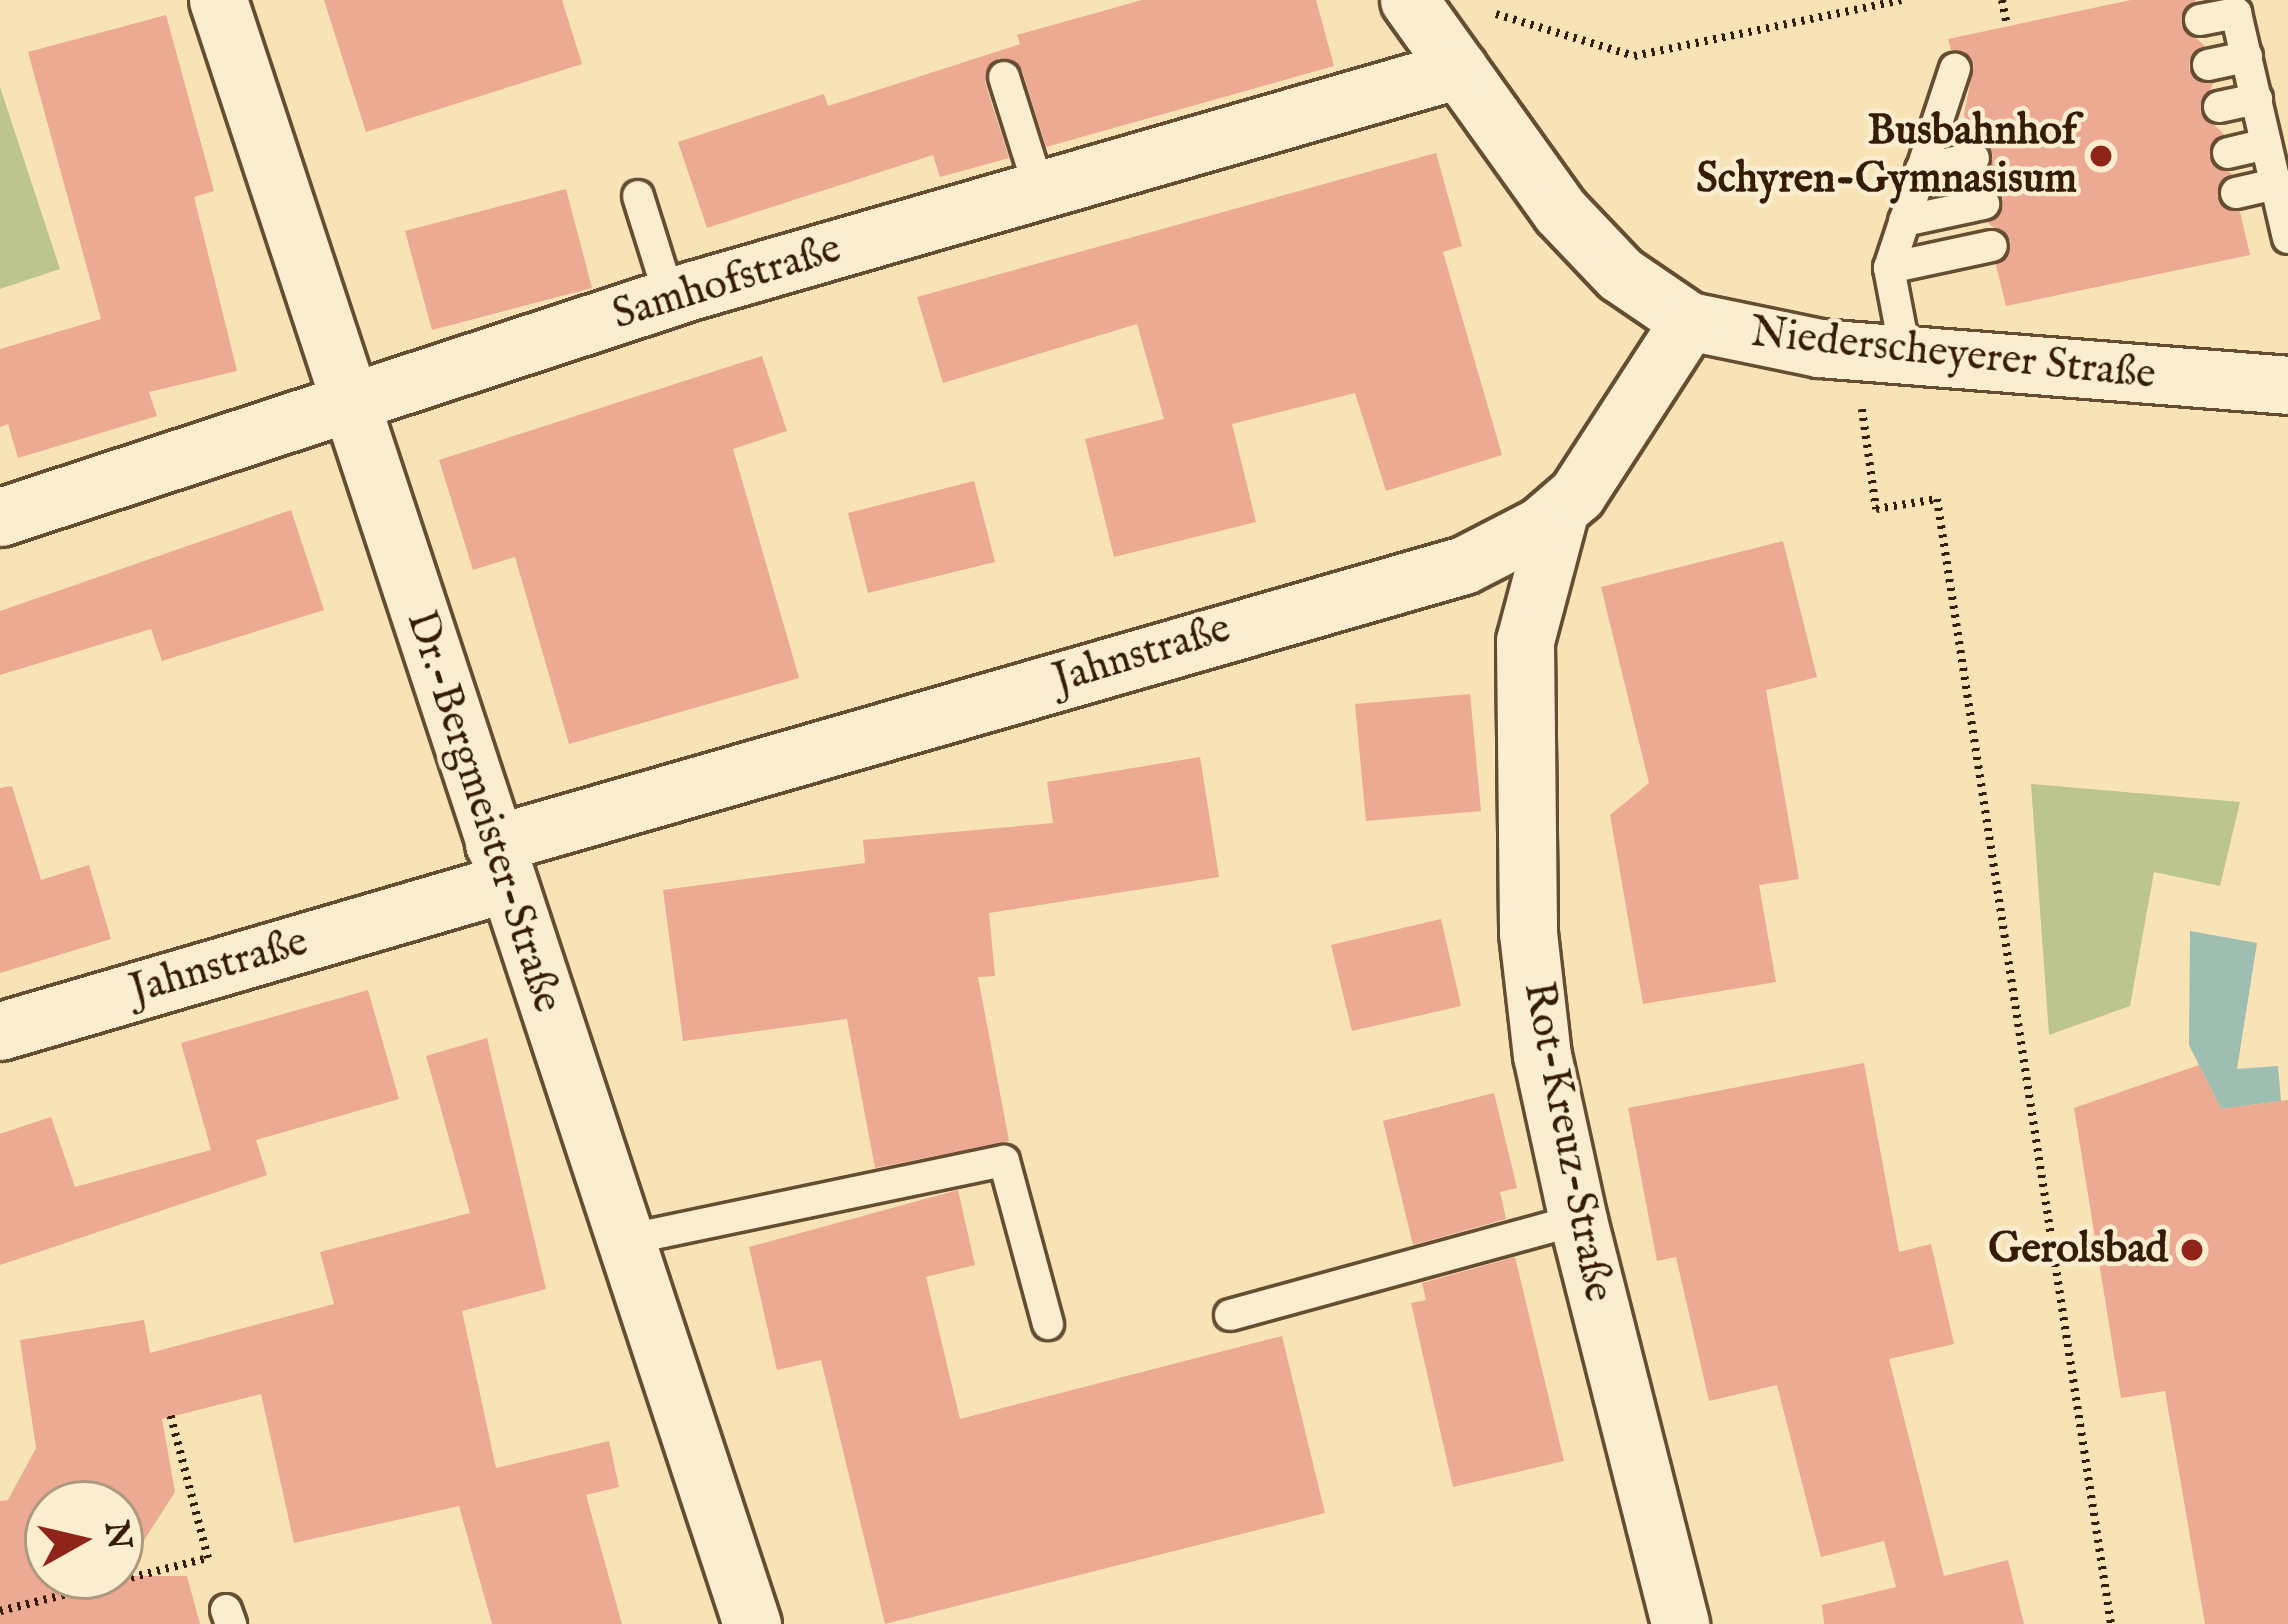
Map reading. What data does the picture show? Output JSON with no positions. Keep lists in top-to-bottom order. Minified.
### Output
{"streets":{"street":["Samhofstraße","Niederscheyerer Straße","Jahnstraße","Dr.-Bergmeister-Straße","Rot-Kreuz-Straße"]},"crossings":[["Samhofstraße","Niederscheyerer Straße"],["Samhofstraße","Dr.-Bergmeister-Straße"],["Niederscheyerer Straße","Jahnstraße"],["Jahnstraße","Dr.-Bergmeister-Straße"],["Jahnstraße","Rot-Kreuz-Straße"]],"places":["Busbahnhof Schyren-Gymnasisum","Gerolsbad"],"north":"right"}
